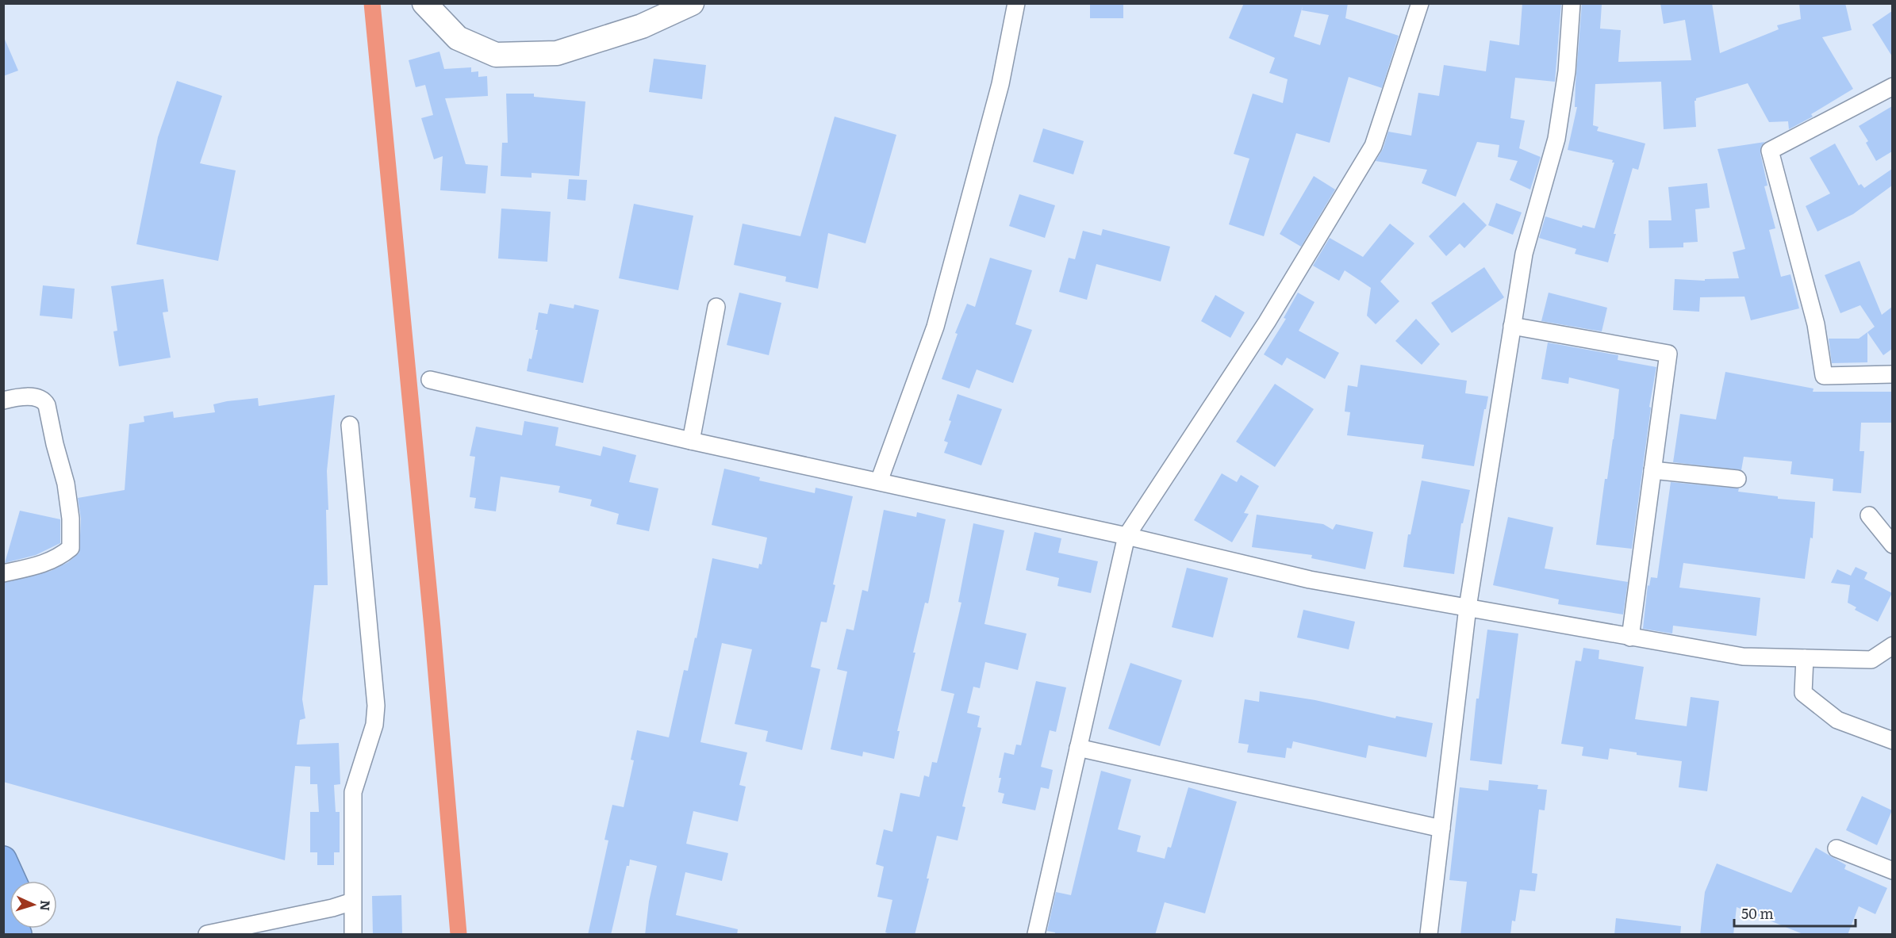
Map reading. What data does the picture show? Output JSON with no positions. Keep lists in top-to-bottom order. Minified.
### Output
{"scale_bar":"50 m","north":"right"}
